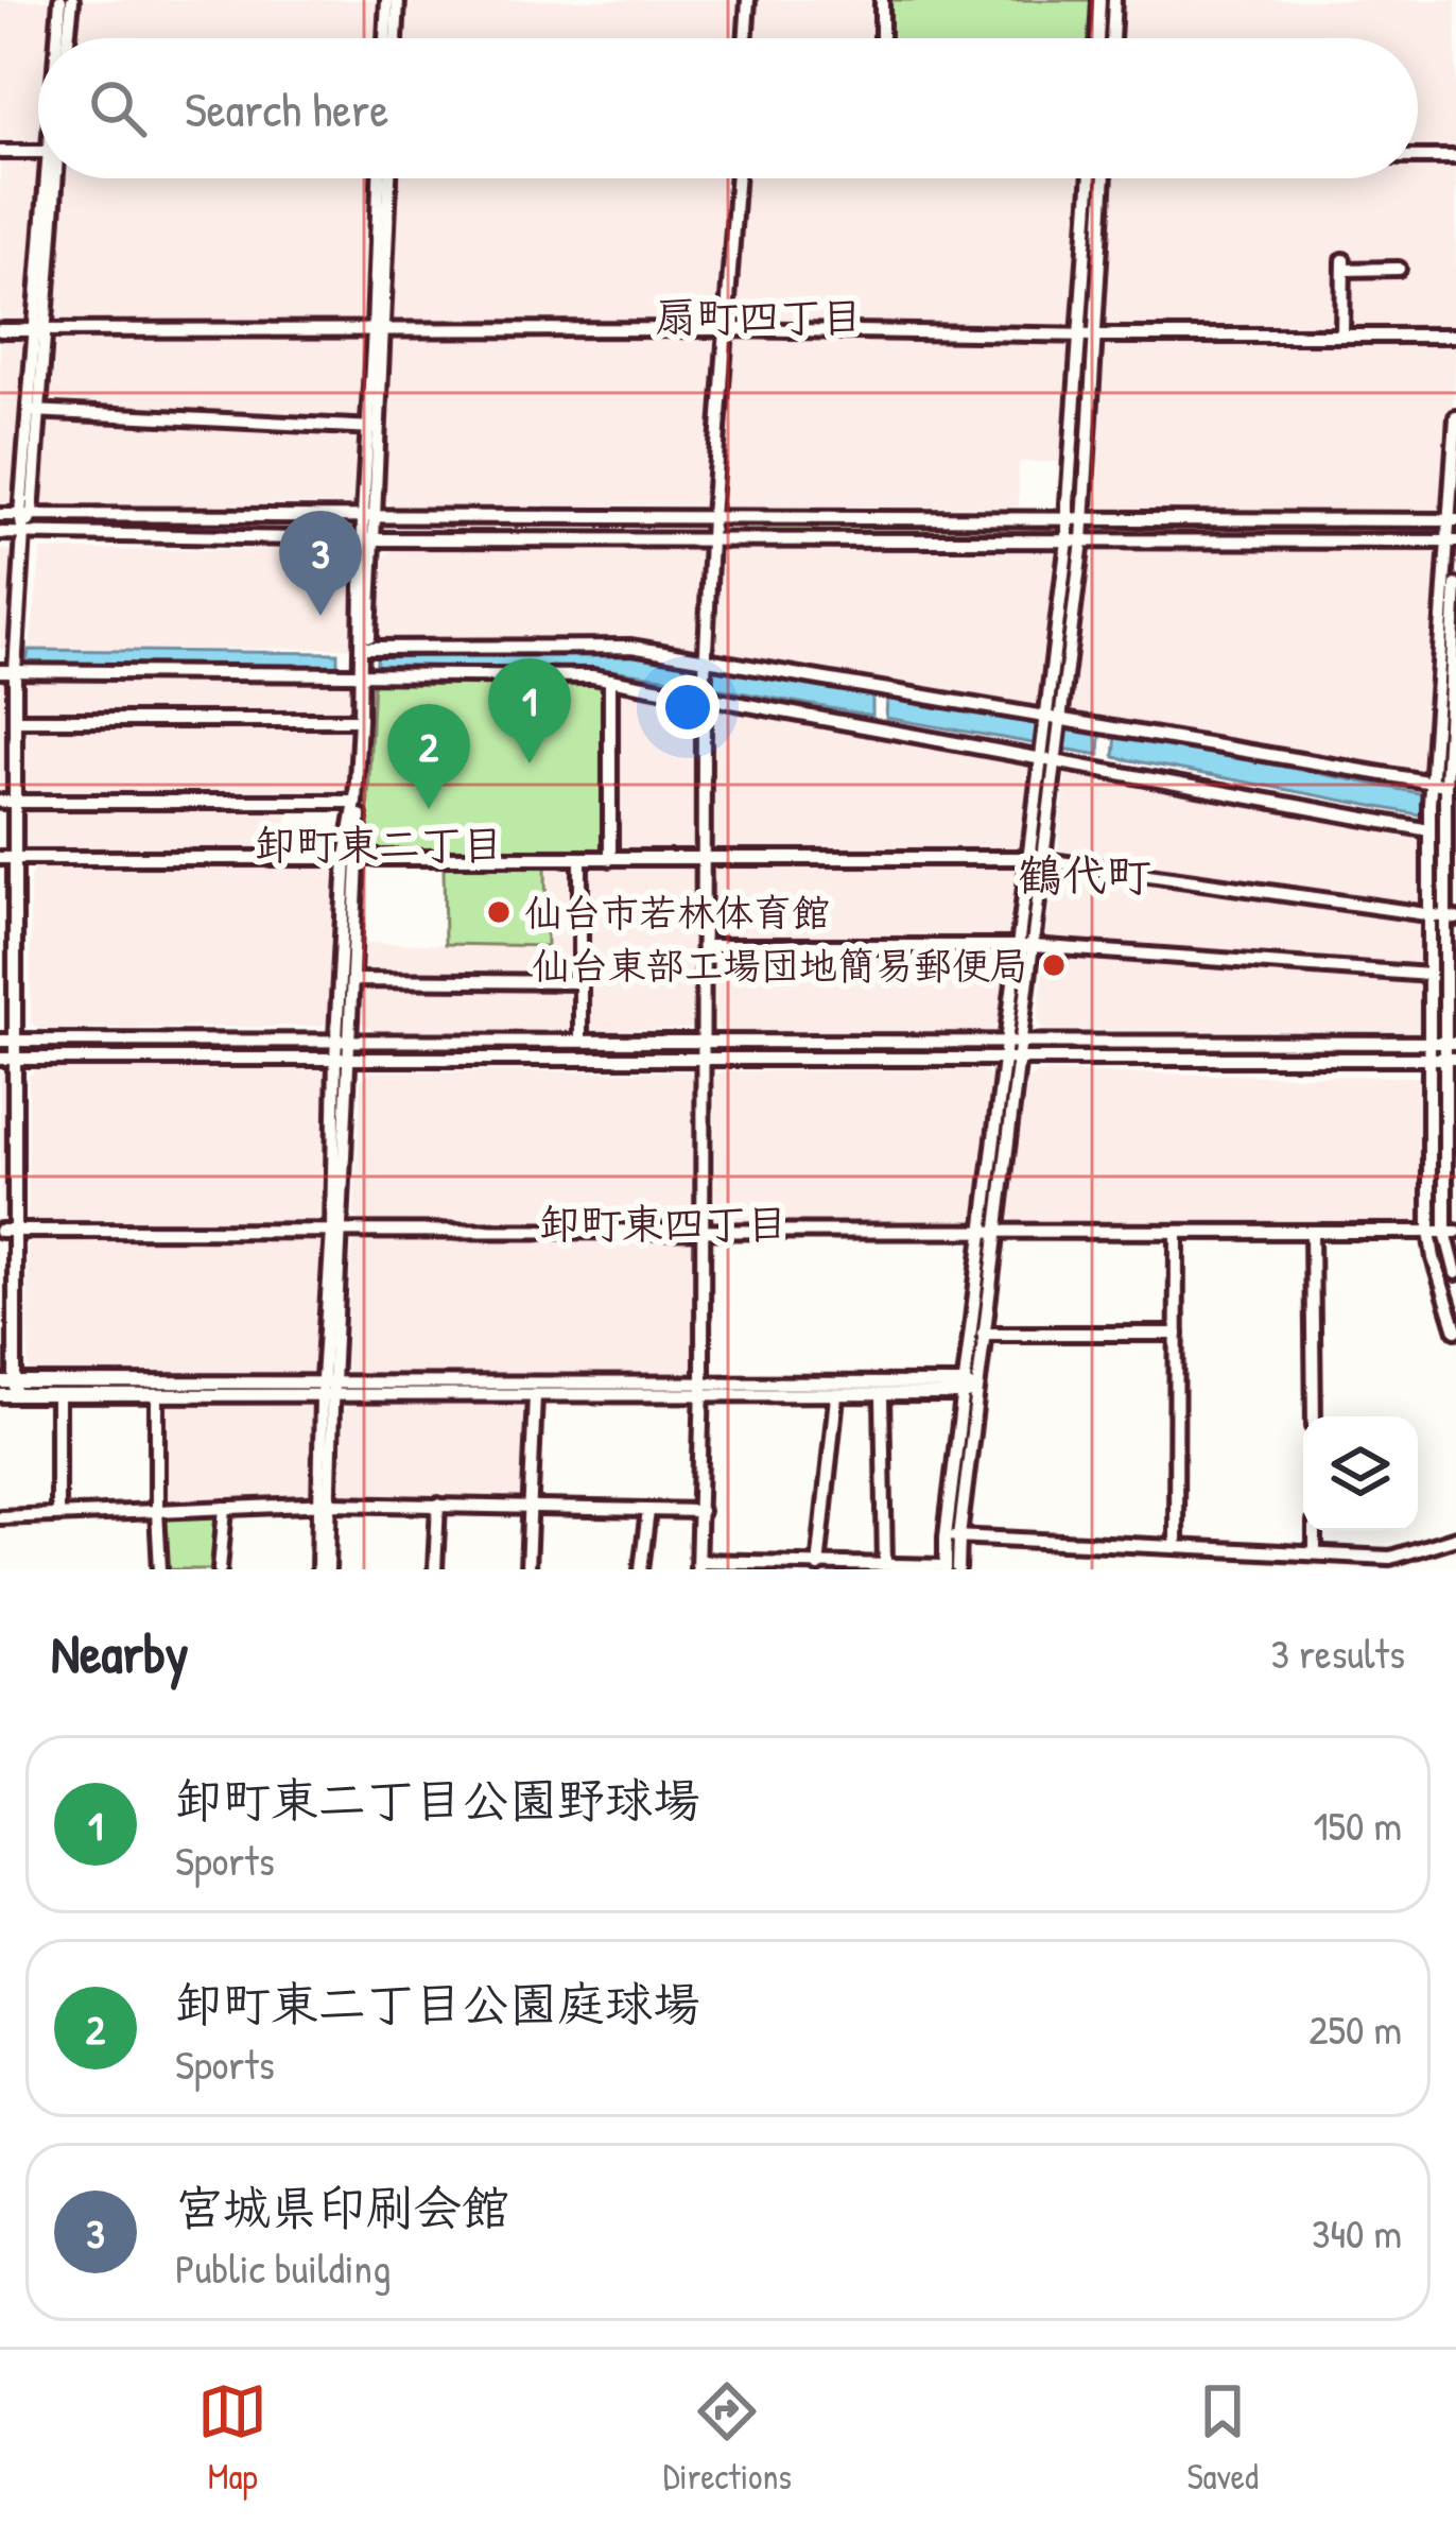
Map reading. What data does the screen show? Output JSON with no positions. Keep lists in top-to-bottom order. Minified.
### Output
{"districts":["扇町四丁目","卸町東二丁目","鶴代町","卸町東四丁目"],"places":["仙台市若林体育館","仙台東部工場団地簡易郵便局"],"page":{"search":"Search here","pins":["3","1","2"],"heading":["Nearby","3 results"],"list":[{"mark":"1","name":"卸町東二丁目公園野球場","note":"Sports","value":"150 m"},{"mark":"2","name":"卸町東二丁目公園庭球場","note":"Sports","value":"250 m"},{"mark":"3","name":"宮城県印刷会館","note":"Public building","value":"340 m"}],"nav":["Map","Directions","Saved"]}}
